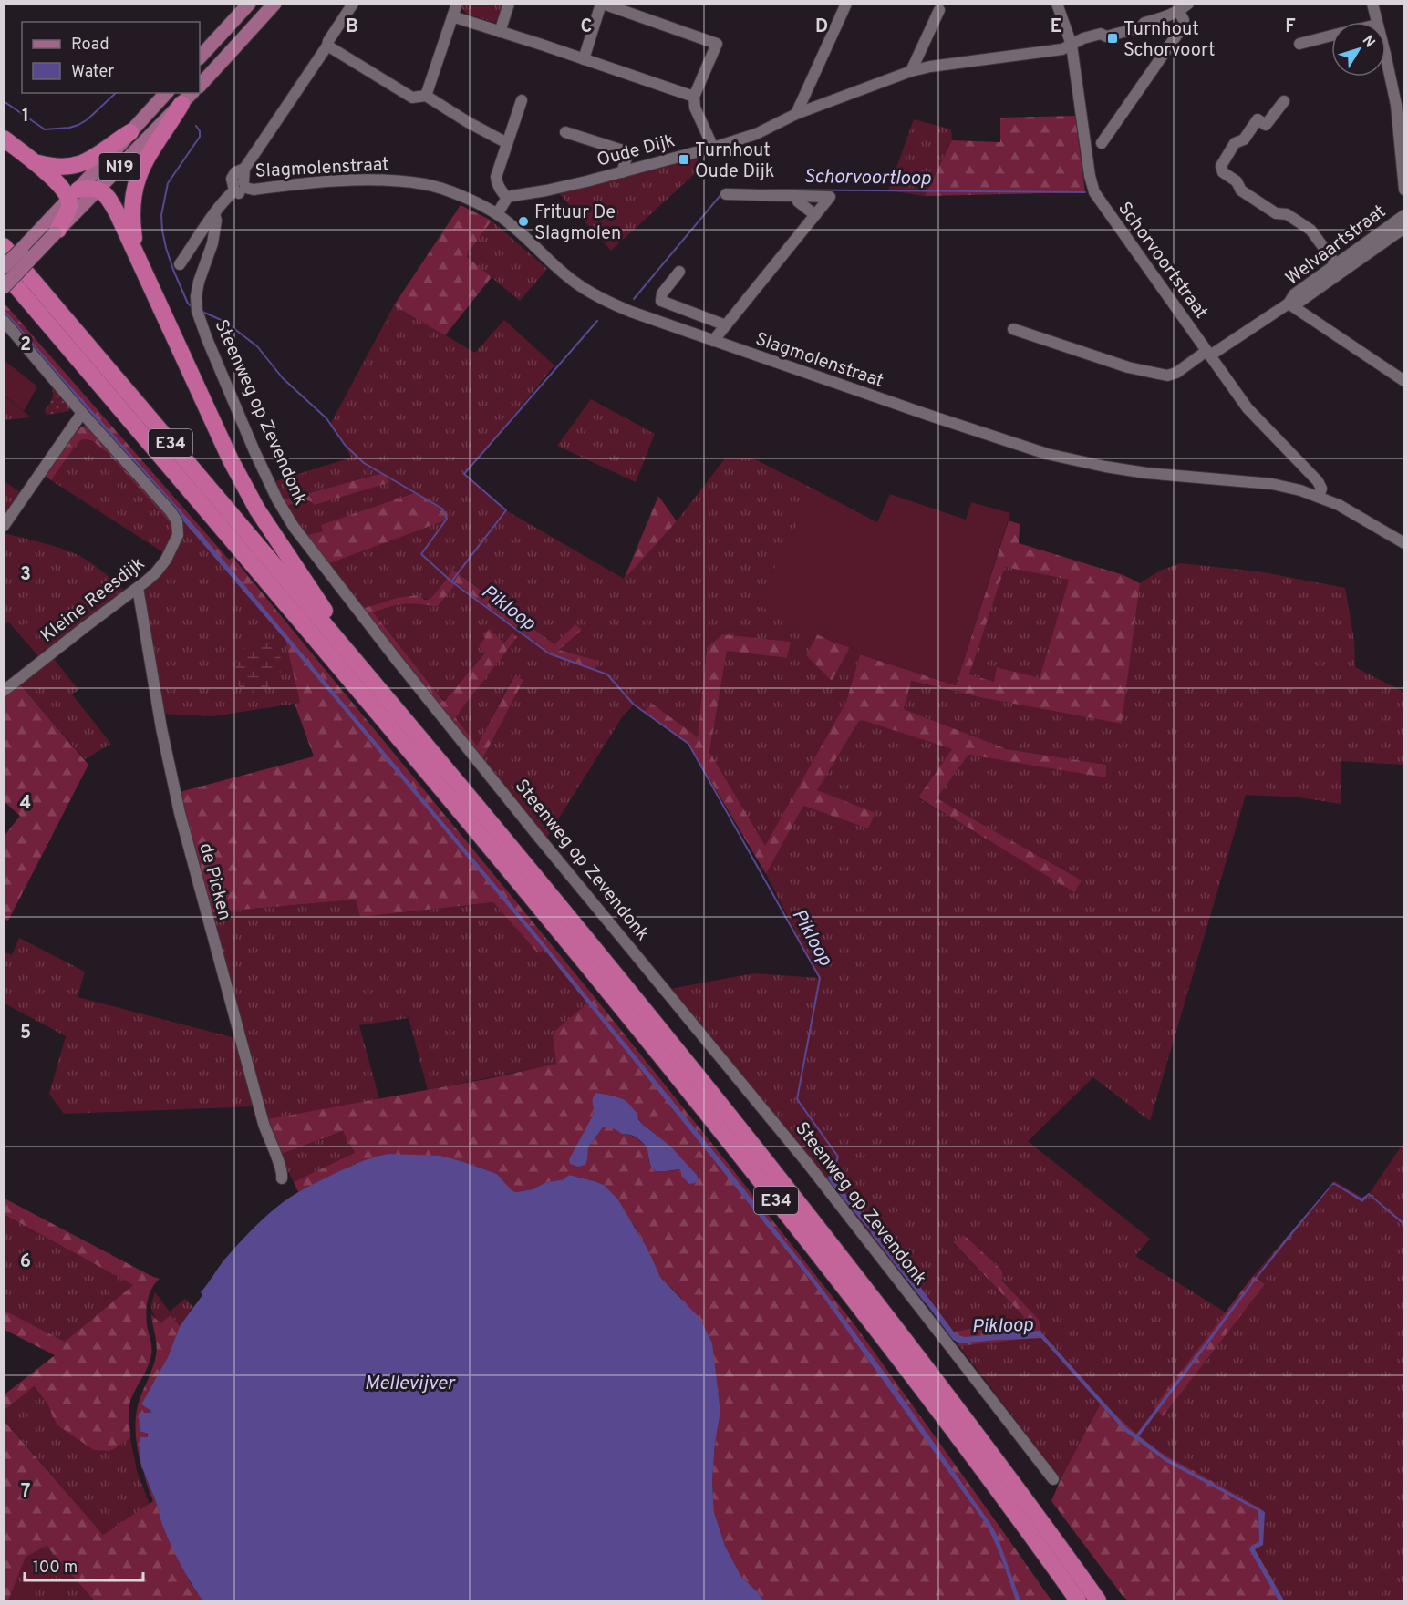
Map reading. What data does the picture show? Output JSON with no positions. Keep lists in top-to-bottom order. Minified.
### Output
{"streets":{"highway":["E34"],"main road":["N19"],"street":["Oude Dijk","Slagmolenstraat","Welvaartstraat","Schorvoortstraat","Steenweg op Zevendonk","Kleine Reesdijk","de Picken"]},"crossings":[["Oude Dijk","Schorvoortstraat"],["Slagmolenstraat","Schorvoortstraat"],["Welvaartstraat","Schorvoortstraat"],["Kleine Reesdijk","de Picken"]],"water":["Schorvoortloop","Pikloop","Mellevijver"],"places":{"transit":["Turnhout Schorvoort","Turnhout Oude Dijk"],"other":["Frituur De Slagmolen"]},"legend":["Road","Water"],"scale_bar":"100 m","north":"top right","grid":{"columns":["B","C","D","E","F"],"rows":["1","2","3","4","5","6","7"]}}
